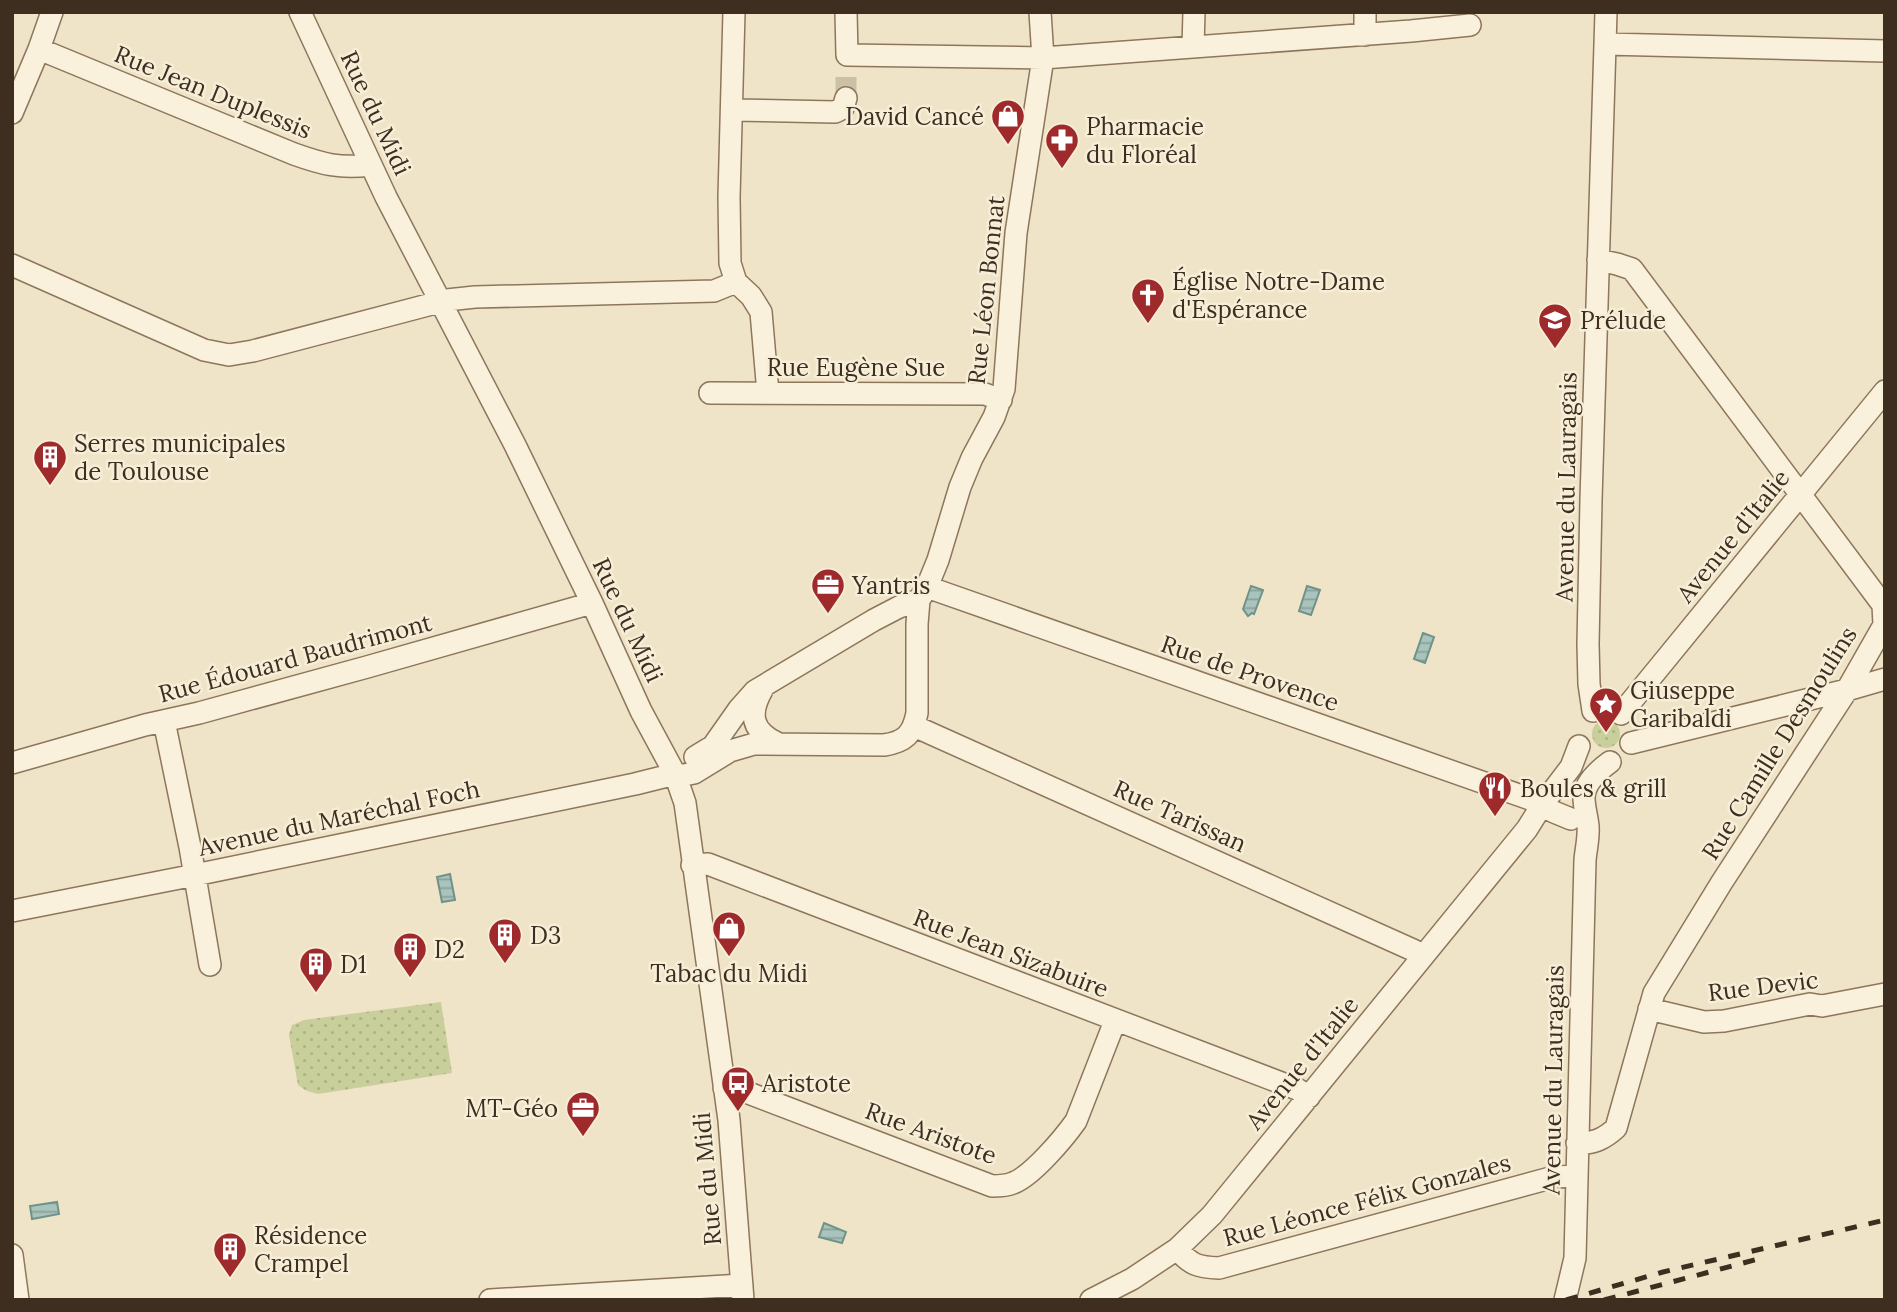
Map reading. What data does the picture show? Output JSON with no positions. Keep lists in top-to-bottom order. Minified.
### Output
{"streets":{"street":["Rue Jean Duplessis","Rue du Midi","Rue Léon Bonnat","Rue Eugène Sue","Avenue du Lauragais","Avenue d'Italie","Rue Édouard Baudrimont","Rue de Provence","Rue Camille Desmoulins","Rue Tarissan","Avenue du Maréchal Foch","Rue Jean Sizabuire","Rue Devic","Rue Aristote","Rue Léonce Félix Gonzales"]},"crossings":[["Rue Jean Duplessis","Rue du Midi"],["Rue du Midi","Rue Édouard Baudrimont"],["Rue du Midi","Avenue du Maréchal Foch"],["Rue du Midi","Rue Jean Sizabuire"],["Rue du Midi","Rue Aristote"],["Rue Léon Bonnat","Rue Eugène Sue"],["Rue Léon Bonnat","Rue de Provence"],["Rue Léon Bonnat","Rue Tarissan"],["Avenue du Lauragais","Avenue d'Italie"],["Avenue du Lauragais","Rue de Provence"],["Avenue du Lauragais","Rue Camille Desmoulins"],["Avenue du Lauragais","Rue Léonce Félix Gonzales"],["Avenue d'Italie","Rue de Provence"],["Avenue d'Italie","Rue Camille Desmoulins"],["Avenue d'Italie","Rue Tarissan"],["Avenue d'Italie","Rue Jean Sizabuire"],["Avenue d'Italie","Rue Léonce Félix Gonzales"],["Rue Camille Desmoulins","Rue Devic"],["Rue Jean Sizabuire","Rue Aristote"]],"places":{"shop":["David Cancé","Tabac du Midi"],"pharmacy":["Pharmacie du Floréal"],"church":["Église Notre-Dame d'Espérance"],"school or university":["Prélude"],"building":["Serres municipales de Toulouse","D3","D2","D1","Résidence Crampel"],"office":["Yantris","MT-Géo"],"place":["Giuseppe Garibaldi"],"restaurant":["Boules & grill"],"bus stop":["Aristote"]}}
